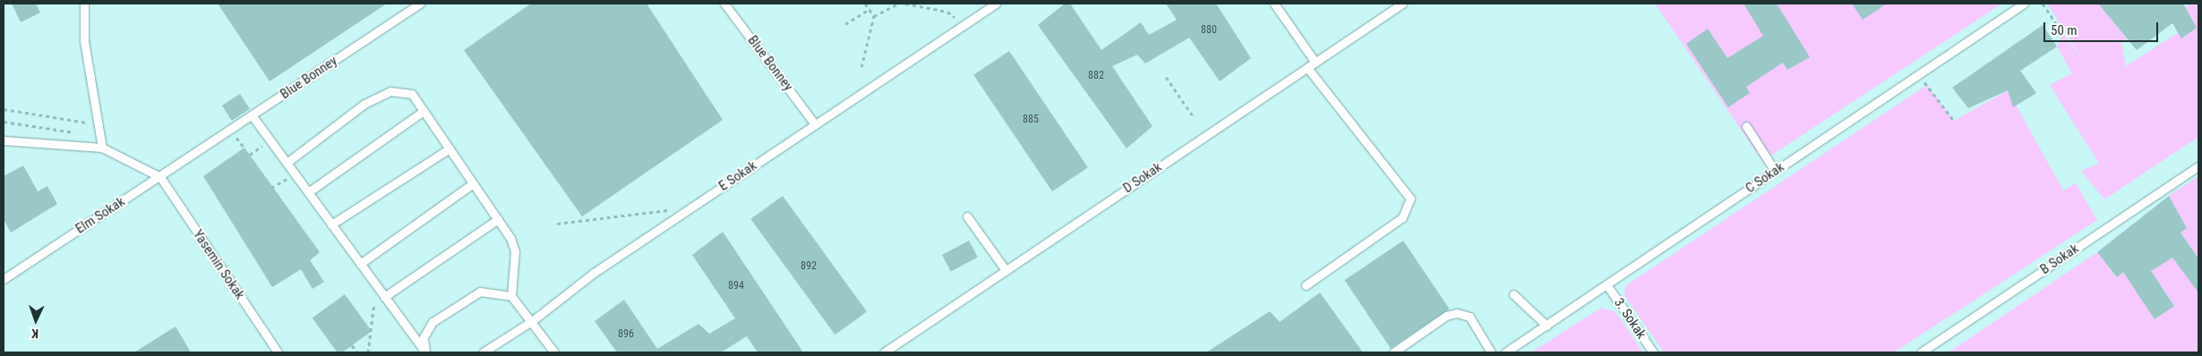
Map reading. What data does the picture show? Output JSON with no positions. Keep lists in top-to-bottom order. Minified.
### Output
{"streets":{"lane":["Blue Bonney","E Sokak","D Sokak","C Sokak","Elm Sokak","B Sokak","Yasemin Sokak","3. Sokak"]},"crossings":[["Blue Bonney","E Sokak"],["Blue Bonney","Elm Sokak"],["C Sokak","3. Sokak"],["Elm Sokak","Yasemin Sokak"]],"house_numbers":["880","882","885","892","894","896"],"scale_bar":"50 m","north":"bottom"}
